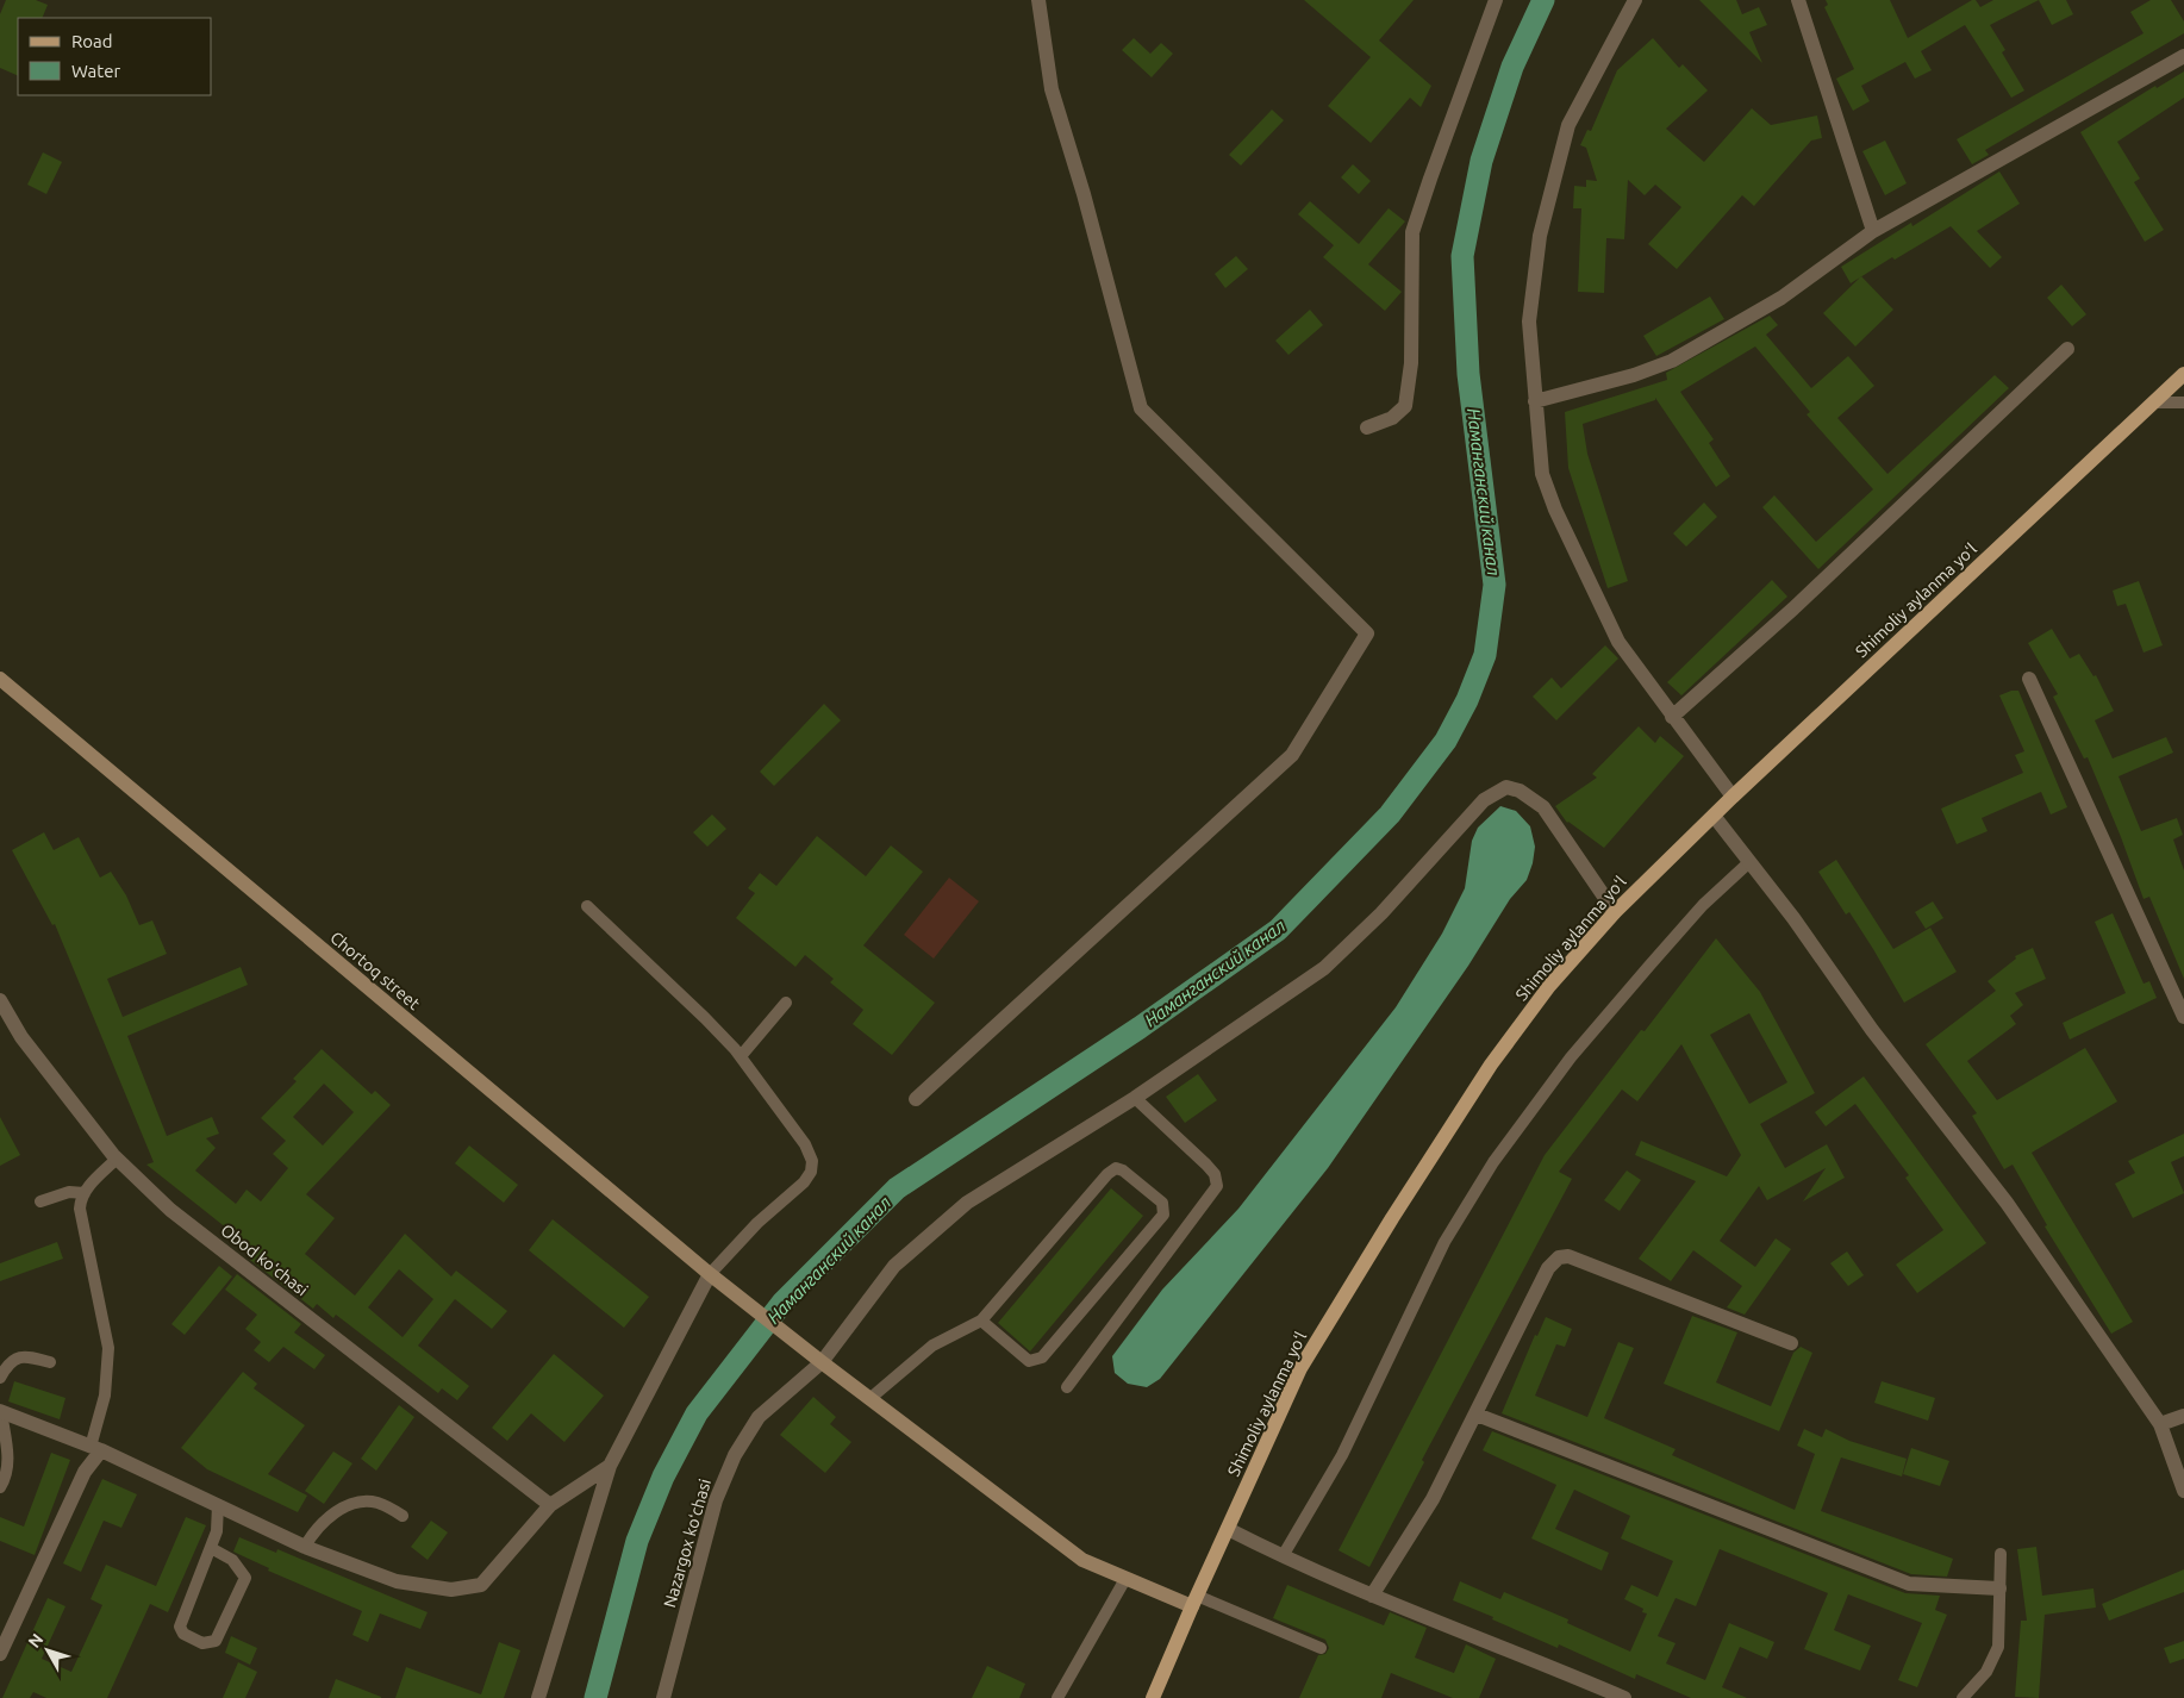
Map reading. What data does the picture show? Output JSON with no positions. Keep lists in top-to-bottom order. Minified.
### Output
{"streets":{"main road":["Shimoliy aylanma yoʻl","Chortoq street"],"street":["Obod koʻchasi","Nazargox koʻchasi"]},"crossings":[["Shimoliy aylanma yoʻl","Chortoq street"],["Shimoliy aylanma yoʻl","Nazargox koʻchasi"],["Chortoq street","Nazargox koʻchasi"]],"water":["Наманганский канал"],"legend":["Road","Water"],"north":"top left"}
